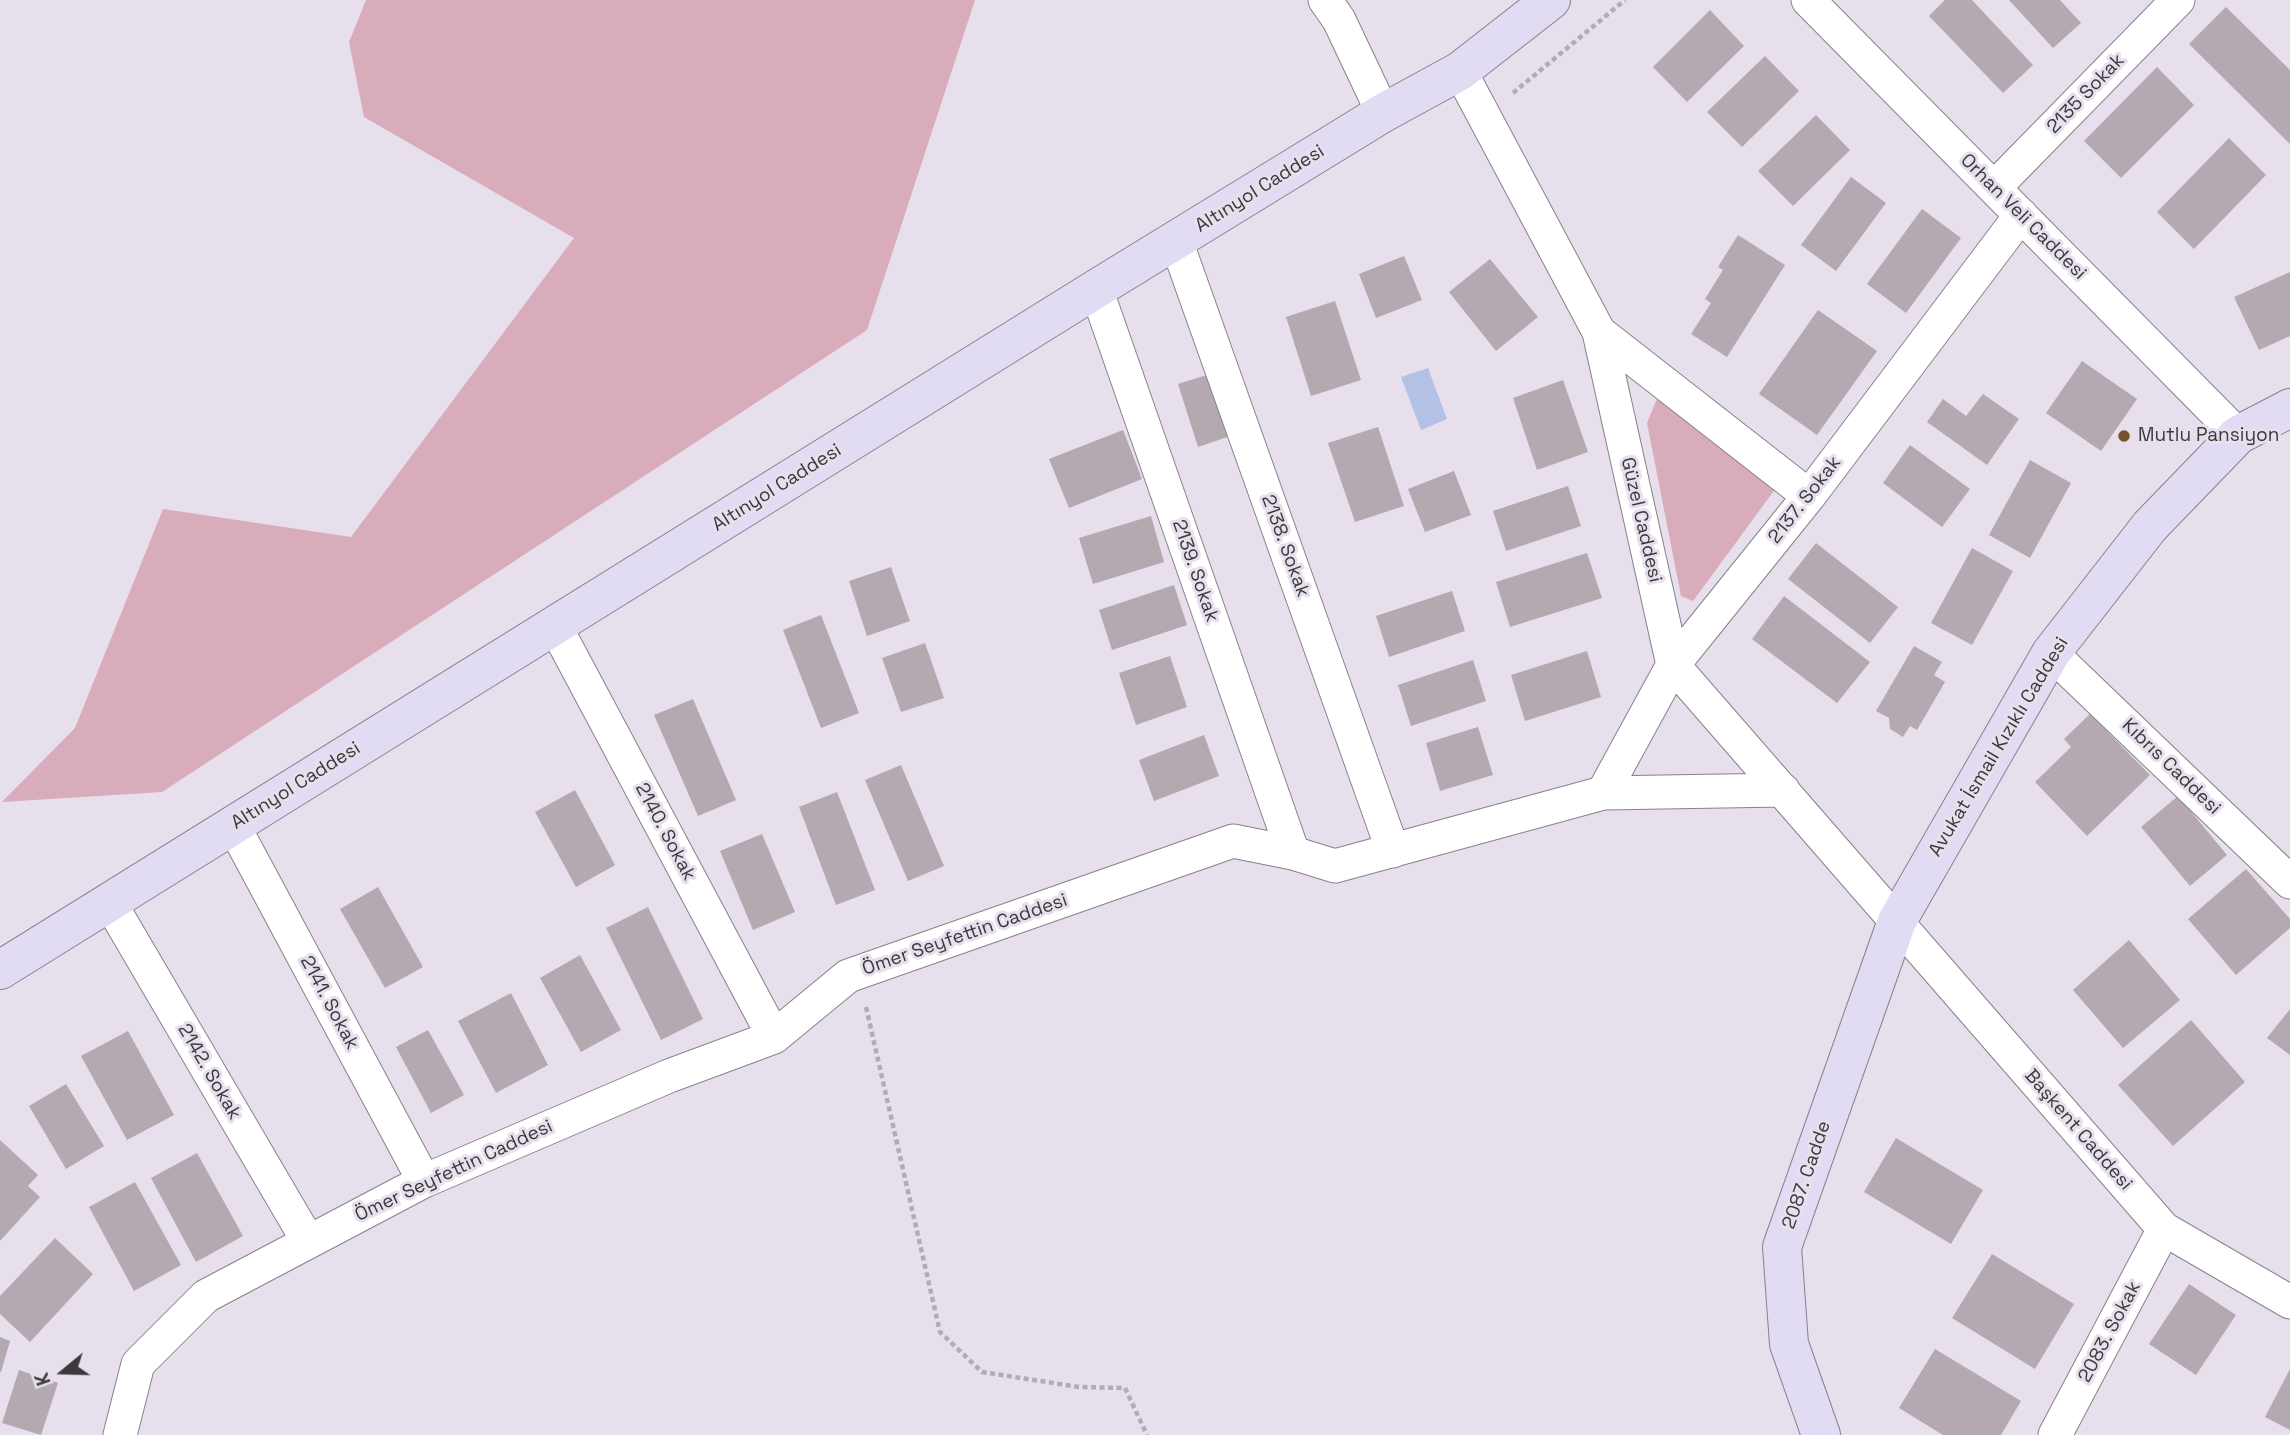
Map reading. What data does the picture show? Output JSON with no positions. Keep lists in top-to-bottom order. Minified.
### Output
{"streets":{"main road":["Altınyol Caddesi","Avukat İsmail Kızıklı Caddesi","2087. Cadde"],"street":["2135 Sokak","Orhan Veli Caddesi","2137. Sokak","Güzel Caddesi","2138. Sokak","2139. Sokak","Kıbrıs Caddesi","2140. Sokak","Ömer Seyfettin Caddesi","2141. Sokak","2142. Sokak","Başkent Caddesi","2083. Sokak"]},"crossings":[["2135 Sokak","Orhan Veli Caddesi"],["Altınyol Caddesi","Güzel Caddesi"],["Altınyol Caddesi","2138. Sokak"],["Altınyol Caddesi","2139. Sokak"],["Altınyol Caddesi","2140. Sokak"],["Altınyol Caddesi","2141. Sokak"],["Altınyol Caddesi","2142. Sokak"],["Orhan Veli Caddesi","2137. Sokak"],["Orhan Veli Caddesi","Avukat İsmail Kızıklı Caddesi"],["2137. Sokak","Güzel Caddesi"],["2137. Sokak","Ömer Seyfettin Caddesi"],["Güzel Caddesi","Avukat İsmail Kızıklı Caddesi"],["Güzel Caddesi","Ömer Seyfettin Caddesi"],["Güzel Caddesi","Başkent Caddesi"],["Güzel Caddesi","2087. Cadde"],["2138. Sokak","Ömer Seyfettin Caddesi"],["2139. Sokak","Ömer Seyfettin Caddesi"],["Avukat İsmail Kızıklı Caddesi","Kıbrıs Caddesi"],["Avukat İsmail Kızıklı Caddesi","Başkent Caddesi"],["Avukat İsmail Kızıklı Caddesi","2087. Cadde"],["2140. Sokak","Ömer Seyfettin Caddesi"],["Ömer Seyfettin Caddesi","2141. Sokak"],["Ömer Seyfettin Caddesi","2142. Sokak"],["Başkent Caddesi","2087. Cadde"],["Başkent Caddesi","2083. Sokak"]],"places":["Mutlu Pansiyon"],"north":"left"}
